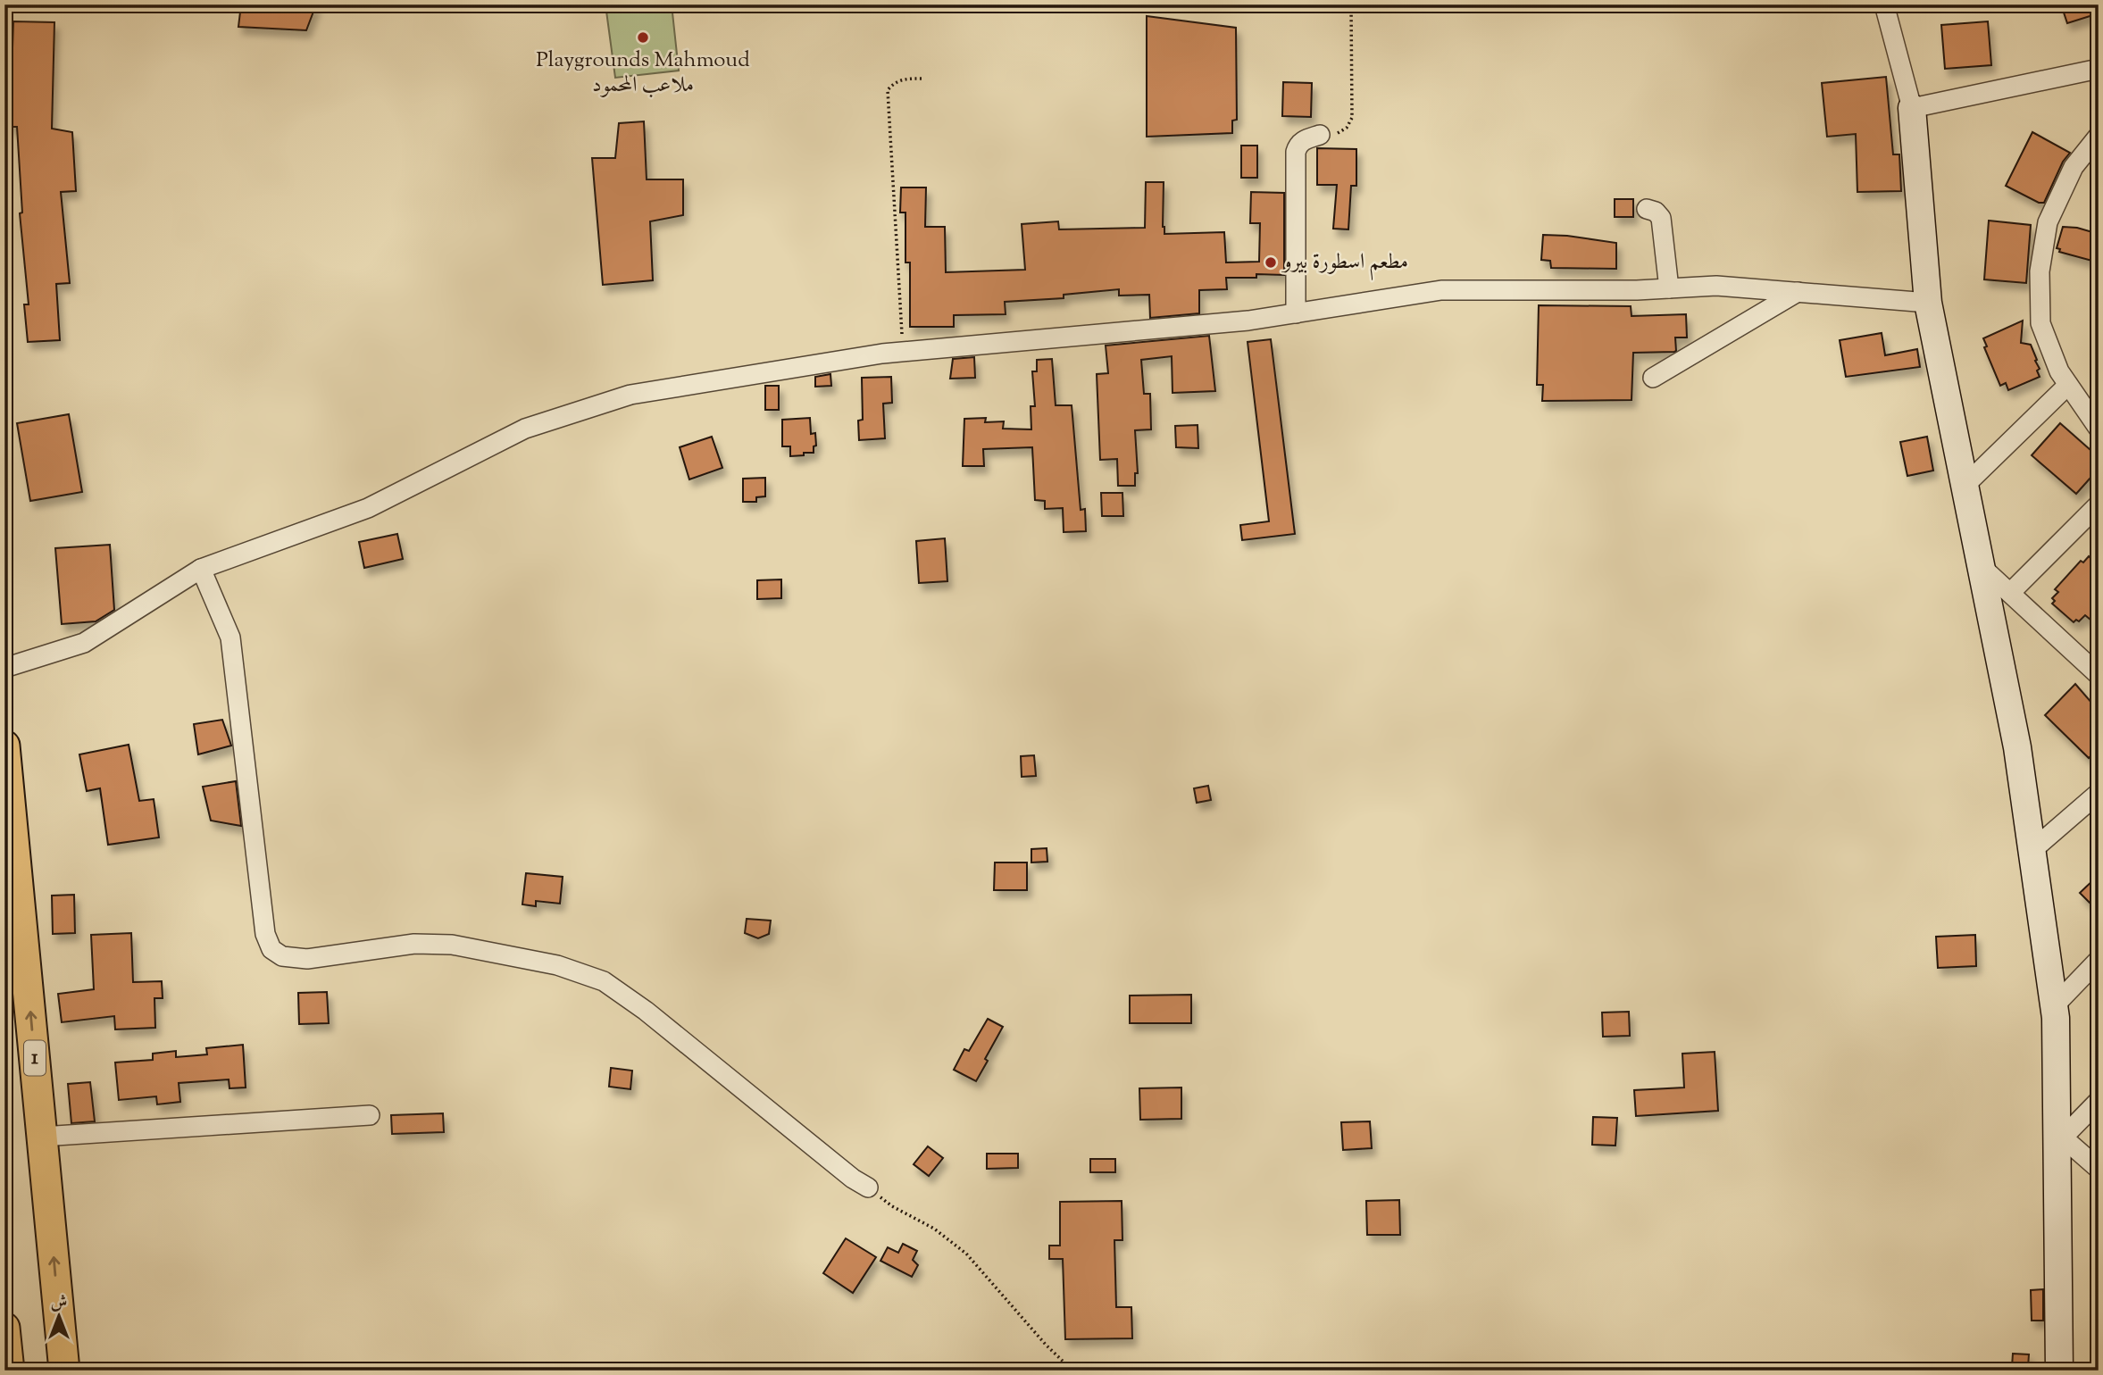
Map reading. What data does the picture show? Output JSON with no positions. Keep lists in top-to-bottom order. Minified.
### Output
{"streets":{"main road":["1"]},"places":["Playgrounds Mahmoud ملاعب المحمود","مطعم اسطورة بيرو"],"north":"top"}
